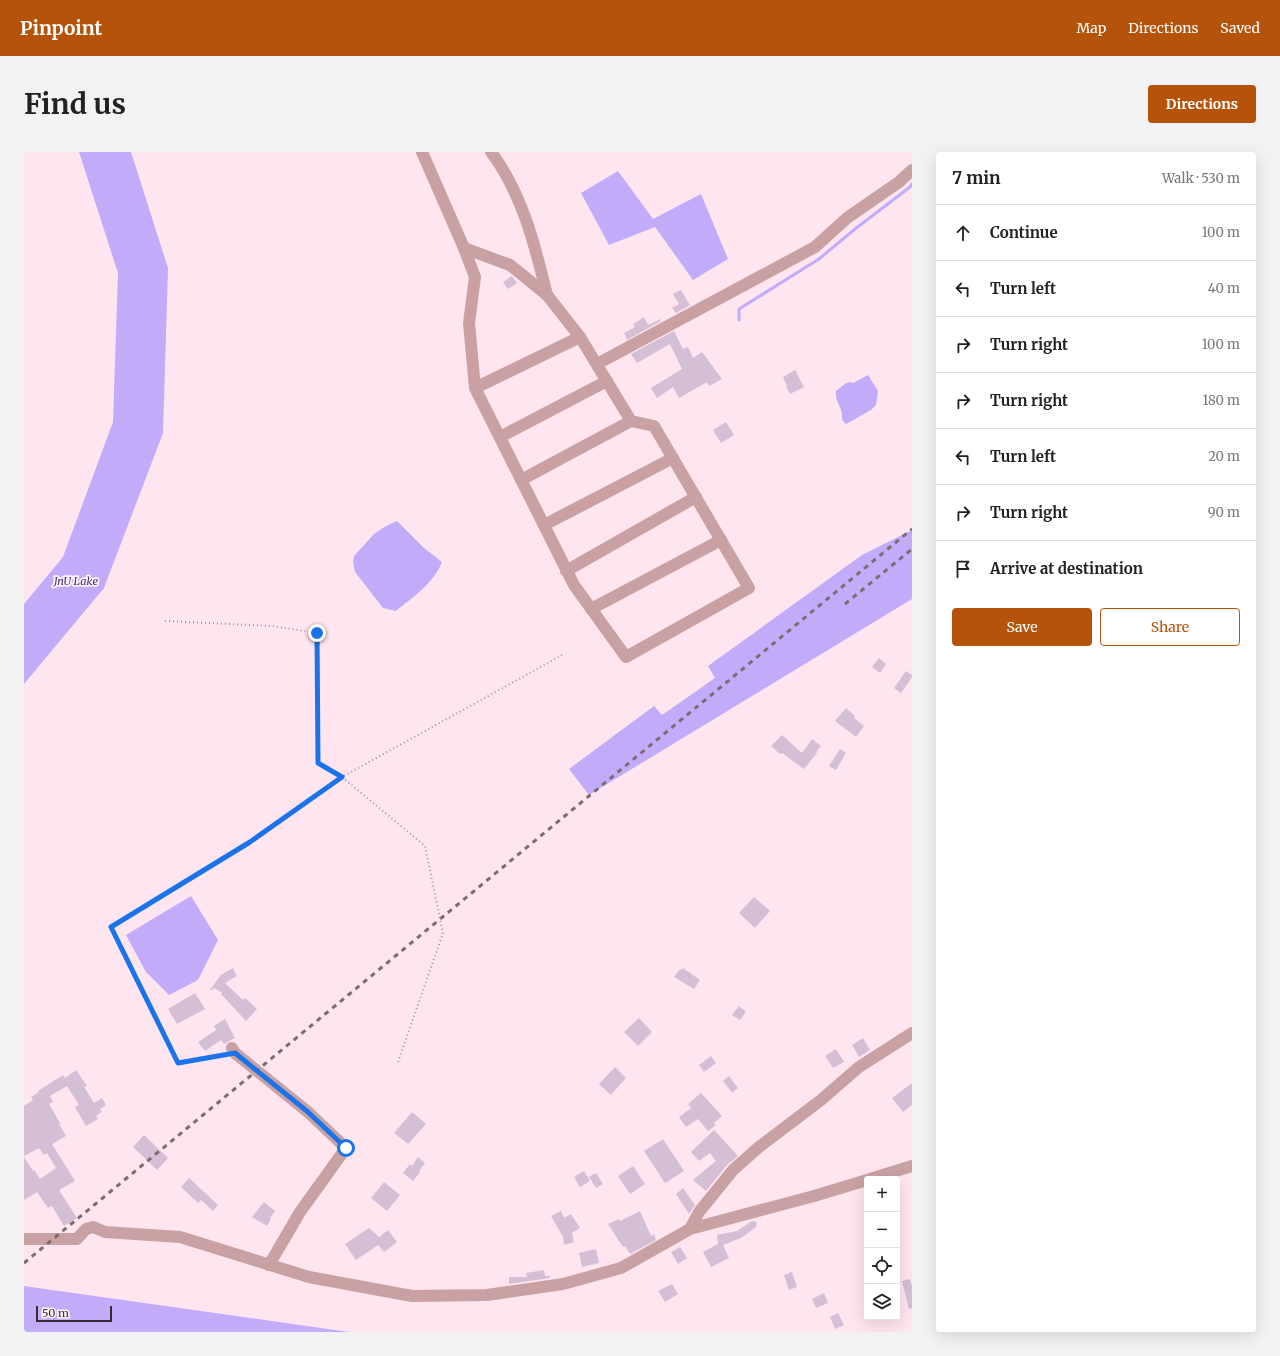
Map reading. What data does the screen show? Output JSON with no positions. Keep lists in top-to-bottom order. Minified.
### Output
{"water":["JnU Lake"],"scale_bar":"50 m","page":{"header":"Pinpoint","nav":["Map","Directions","Saved"],"buttons":["Directions",["Save","Share"]],"title":"Find us","heading":["7 min","Walk · 530 m"],"list":[["Continue","100 m"],["Turn left","40 m"],["Turn right","100 m"],["Turn right","180 m"],["Turn left","20 m"],["Turn right","90 m"],"Arrive at destination"],"map_buttons":["+","−"],"scale":"50 m"}}
